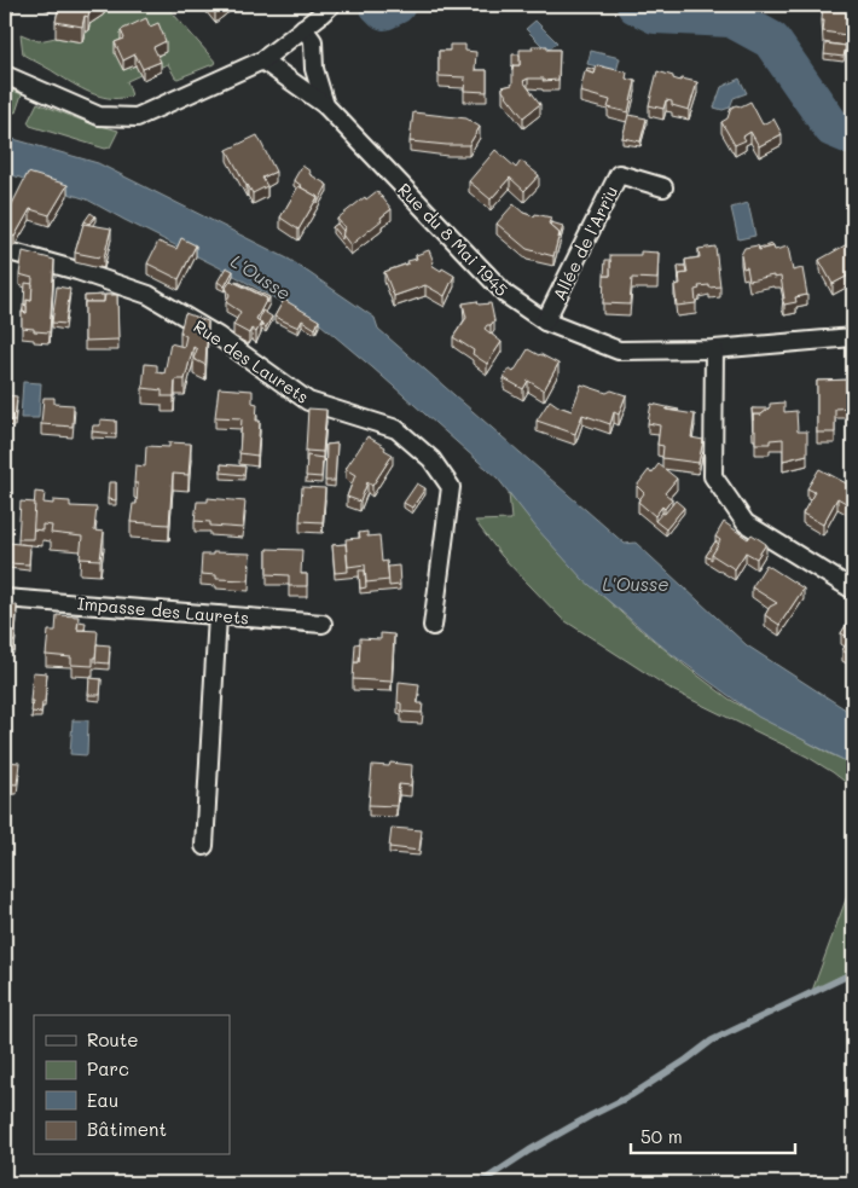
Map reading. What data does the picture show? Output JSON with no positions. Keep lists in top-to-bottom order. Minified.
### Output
{"streets":{"street":["Rue du 8 Mai 1945","Allée de l'Arrïu","Rue des Laurets","Impasse des Laurets"]},"crossings":[["Rue du 8 Mai 1945","Allée de l'Arrïu"]],"water":["L'Ousse"],"legend":["Route","Parc","Eau","Bâtiment"],"scale_bar":"50 m"}
